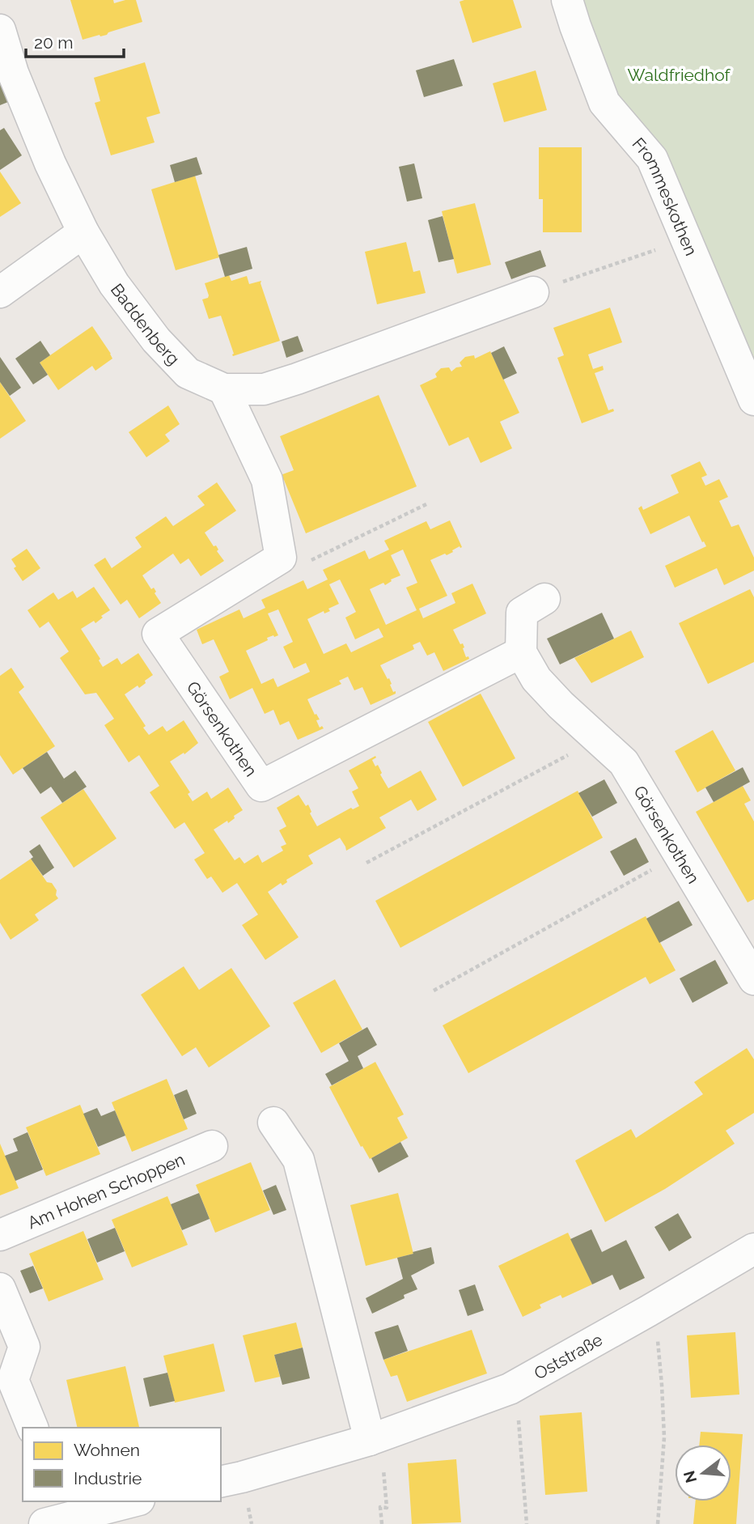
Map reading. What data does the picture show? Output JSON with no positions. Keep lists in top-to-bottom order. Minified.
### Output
{"streets":{"street":["Frommeskothen","Baddenberg","Görsenkothen","Am Hohen Schoppen","Oststraße"]},"parks":["Waldfriedhof"],"legend":["Wohnen","Industrie"],"scale_bar":"20 m","north":"left"}
